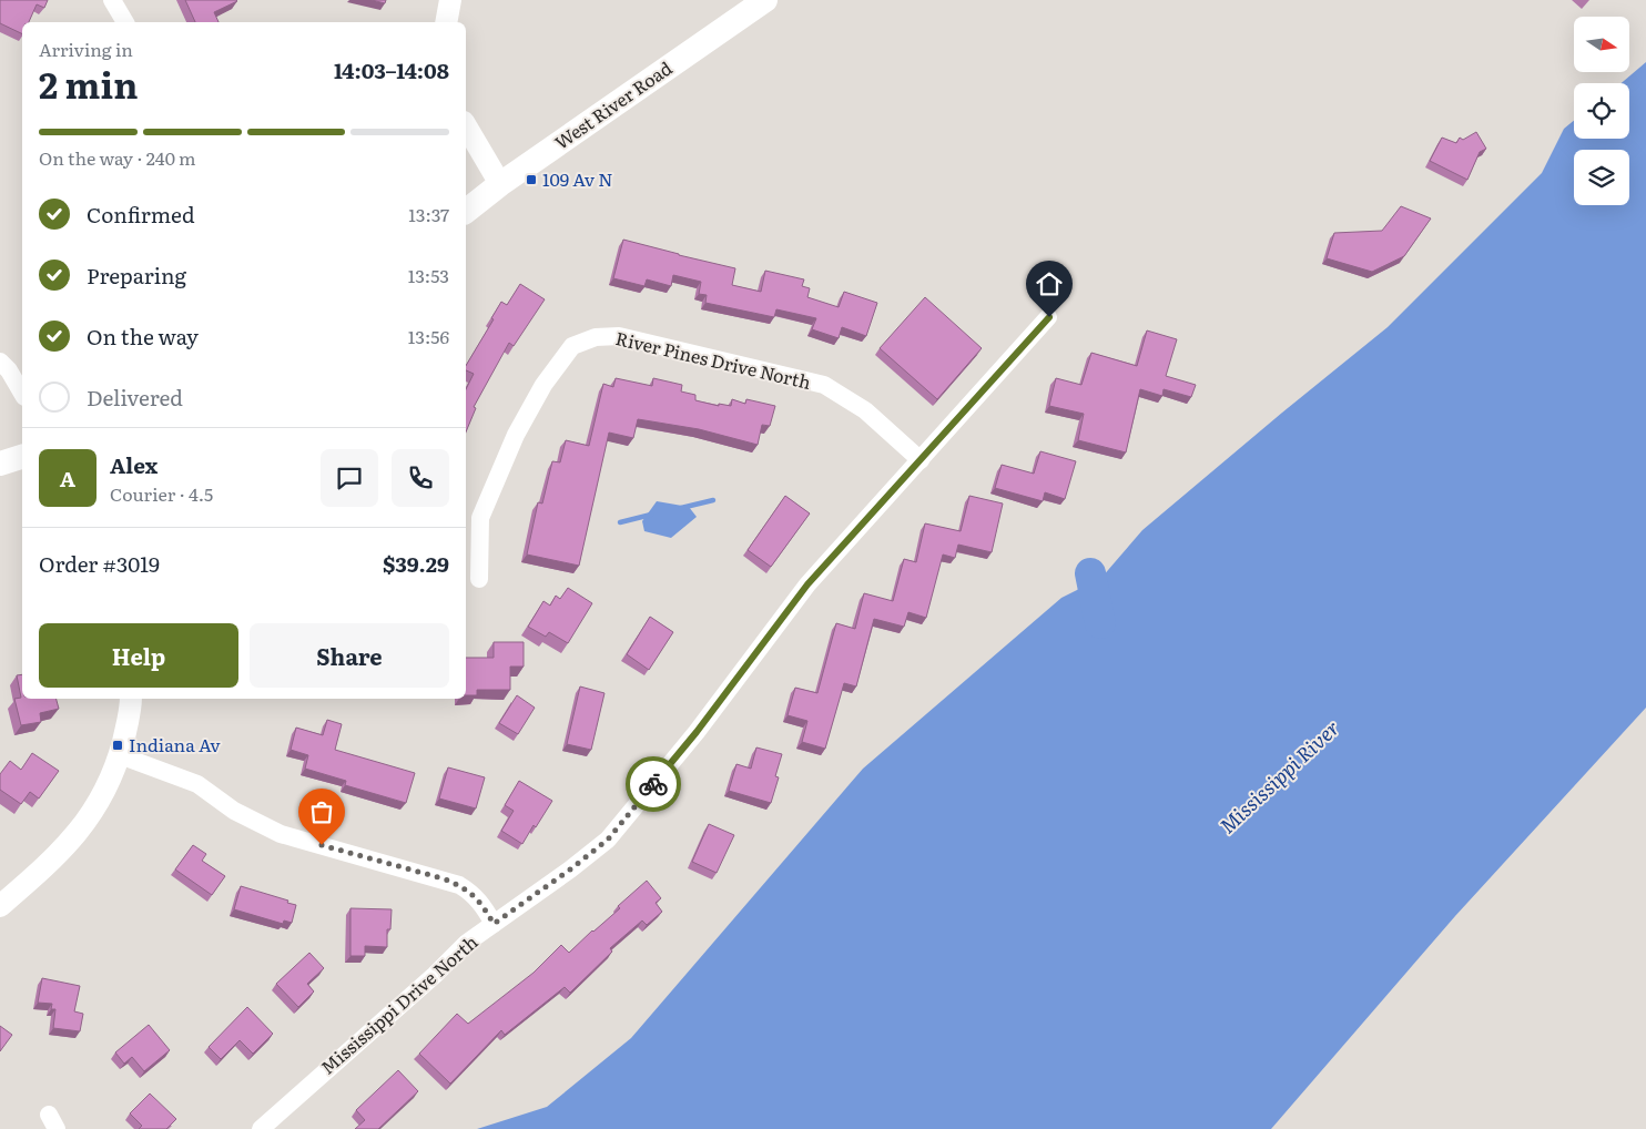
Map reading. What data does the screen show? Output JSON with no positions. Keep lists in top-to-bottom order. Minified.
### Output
{"streets":{"main road":["West River Road"],"street":["River Pines Drive North","Mississippi Drive North"]},"crossings":[["River Pines Drive North","Mississippi Drive North"]],"water":["Mississippi River"],"places":{"transit":["109 Av N","Indiana Av"]},"north":"right","page":{"heading":["2 min","Arriving in","14:03–14:08"],"panel":["Alex","Courier · 4.5","Order #3019","$39.29"],"bar":"On the way · 240 m","list":[["Confirmed","13:37"],["Preparing","13:53"],["On the way","13:56"],"Delivered"],"round":"A","buttons":["Help","Share"]}}
